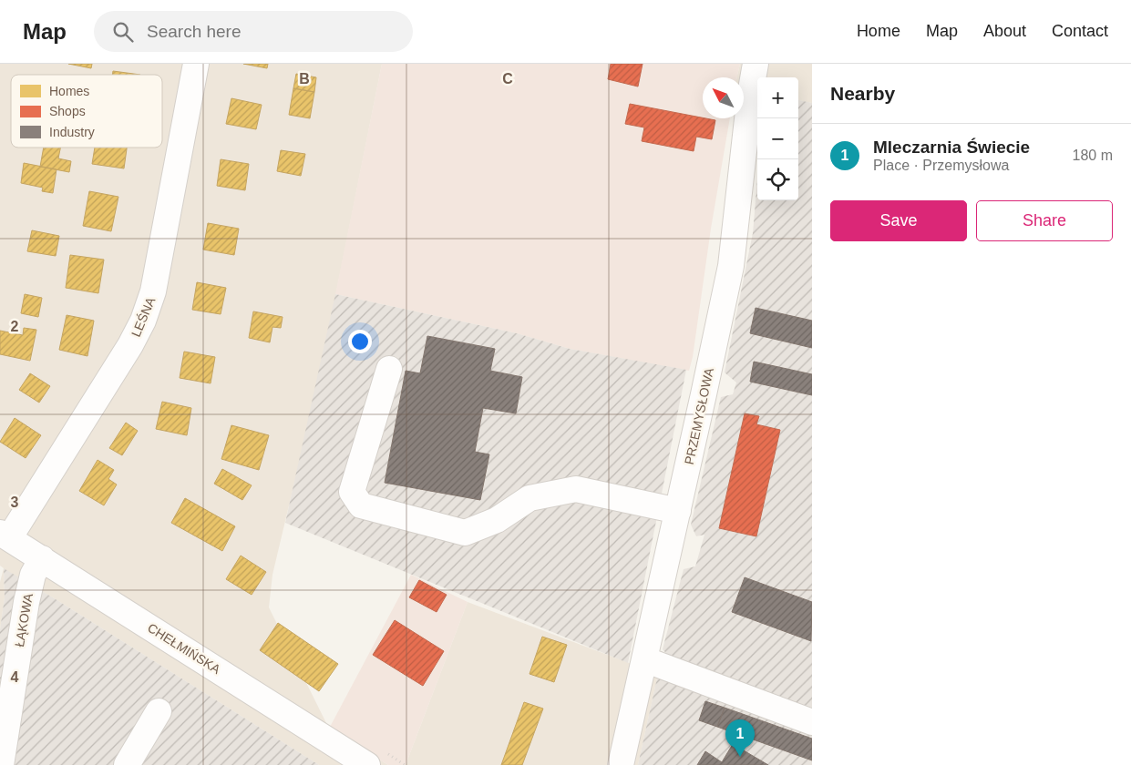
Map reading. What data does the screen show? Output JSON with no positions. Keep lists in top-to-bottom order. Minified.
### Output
{"streets":{"street":["LEŚNA","PRZEMYSŁOWA","ŁĄKOWA","CHEŁMIŃSKA"]},"crossings":[["LEŚNA","CHEŁMIŃSKA"],["ŁĄKOWA","CHEŁMIŃSKA"]],"legend":["Homes","Shops","Industry"],"north":"top left","page":{"header":"Map","search":"Search here","nav":["Home","Map","About","Contact"],"heading":"Nearby","map_buttons":["+","−"],"list":[{"mark":"1","name":"Mleczarnia Świecie","note":"Place · Przemysłowa","value":"180 m"}],"buttons":["Save","Share"],"pins":"1"},"grid":{"columns":["B","C"],"rows":["2","3","4"]}}
